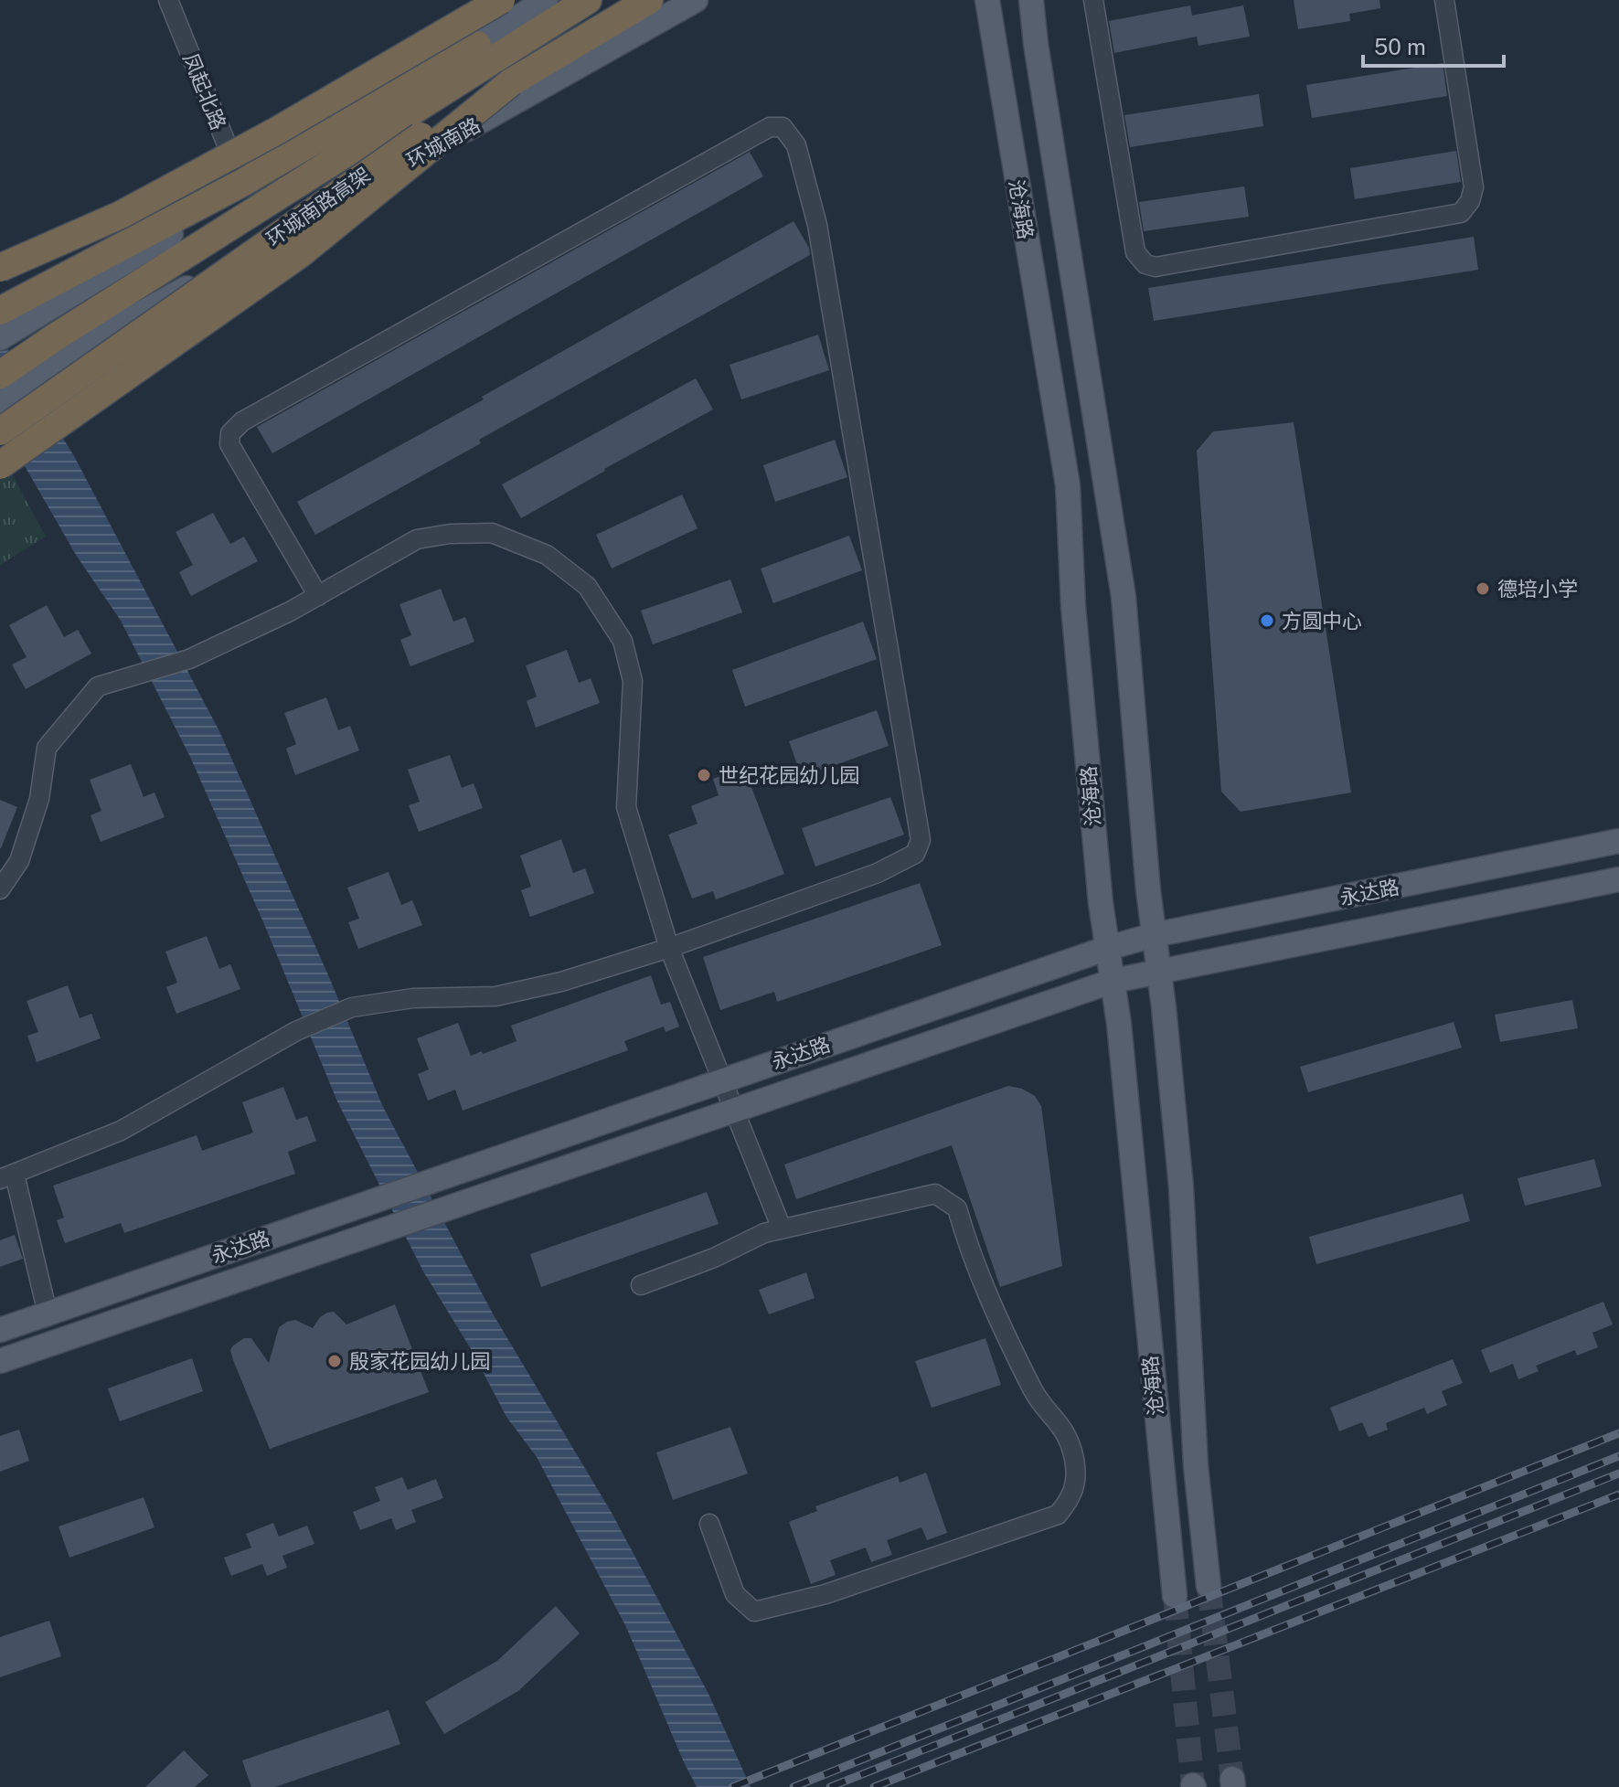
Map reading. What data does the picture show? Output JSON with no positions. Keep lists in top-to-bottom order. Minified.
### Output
{"streets":{"highway":["环城南路高架"],"main road":["环城南路","沧海路","永达路"],"street":["凤起北路"]},"crossings":[["环城南路","环城南路高架"],["沧海路","永达路"]],"places":["德培小学","方圆中心","世纪花园幼儿园","殷家花园幼儿园"],"scale_bar":"50 m"}
